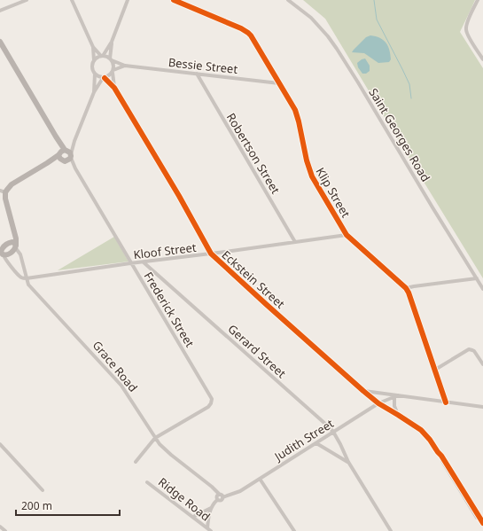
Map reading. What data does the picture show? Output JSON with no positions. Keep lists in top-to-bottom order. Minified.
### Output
{"streets":{"main road":["Frederick Street","Grace Road"],"street":["Bessie Street","Saint Georges Road","Robertson Street","Klip Street","Kloof Street","Eckstein Street","Gerard Street","Judith Street","Ridge Road"]},"crossings":[["Bessie Street","Robertson Street"],["Bessie Street","Klip Street"],["Bessie Street","Eckstein Street"],["Robertson Street","Kloof Street"],["Klip Street","Kloof Street"],["Kloof Street","Eckstein Street"],["Kloof Street","Frederick Street"],["Kloof Street","Gerard Street"],["Kloof Street","Grace Road"],["Eckstein Street","Judith Street"],["Frederick Street","Grace Road"],["Gerard Street","Judith Street"],["Grace Road","Judith Street"]],"scale_bar":"200 m"}
